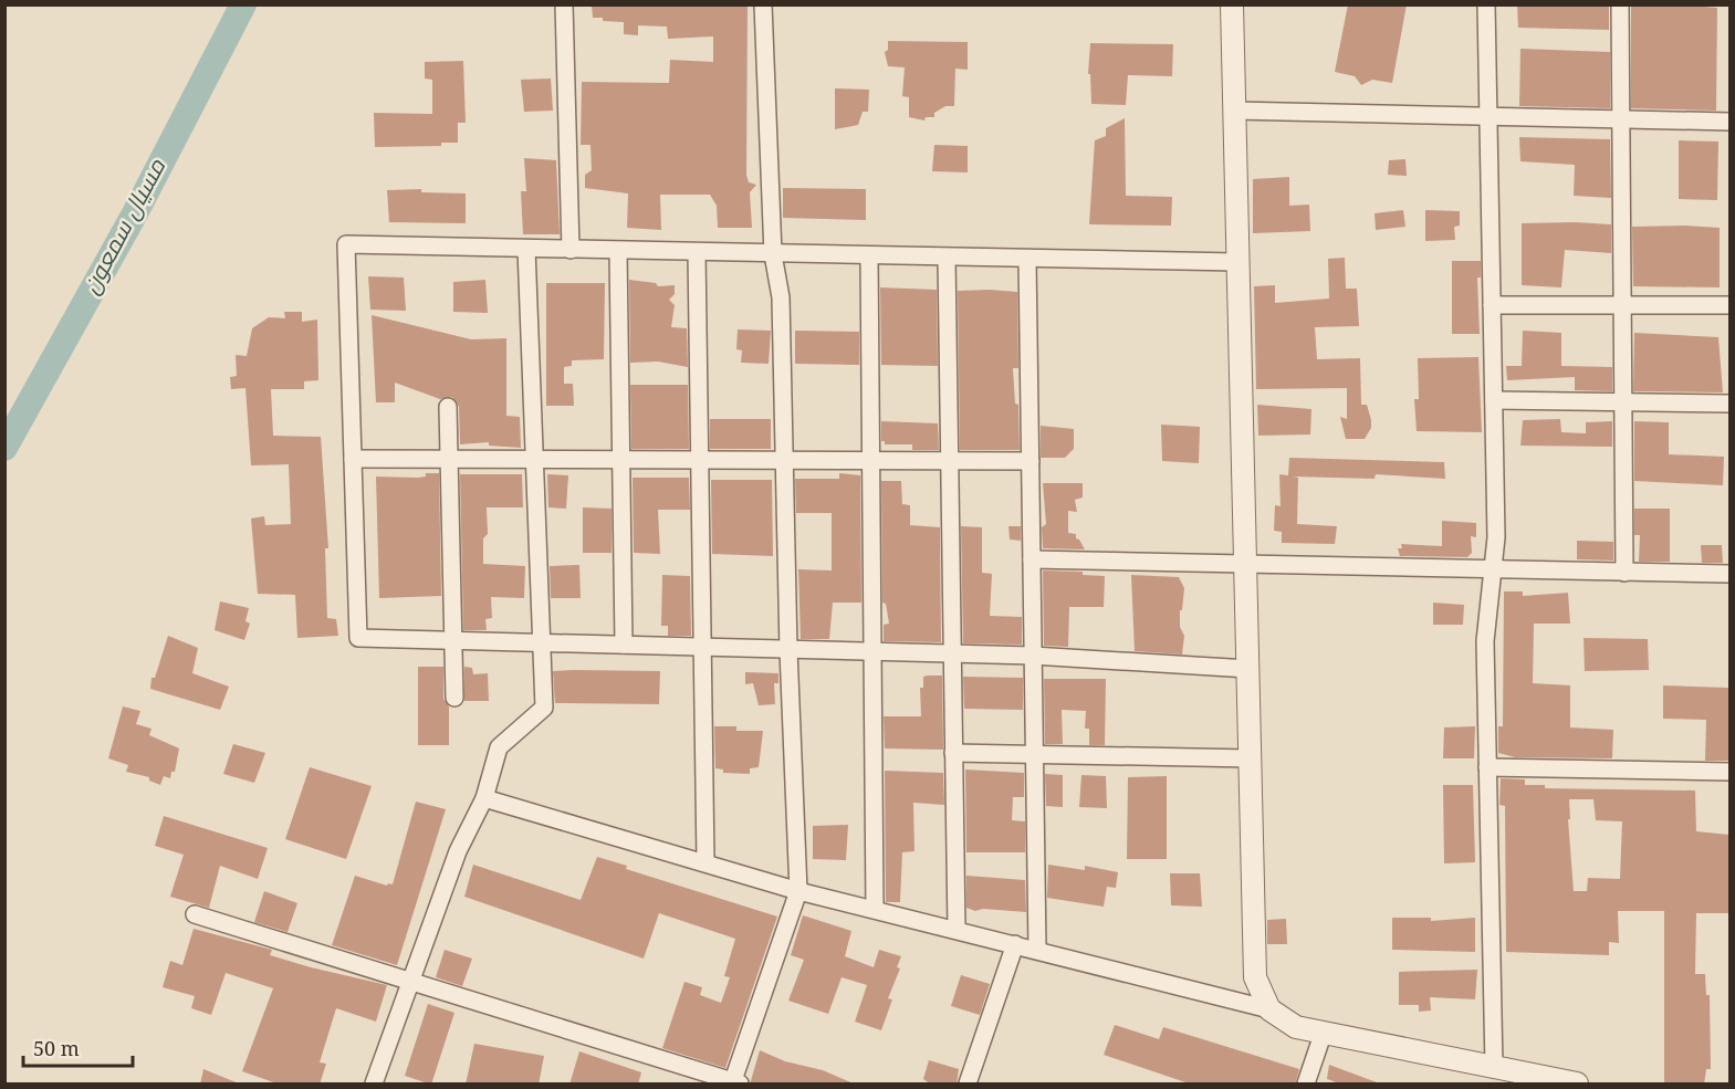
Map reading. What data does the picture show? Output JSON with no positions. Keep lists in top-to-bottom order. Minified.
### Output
{"water":["مسيال سمعون"],"scale_bar":"50 m"}
